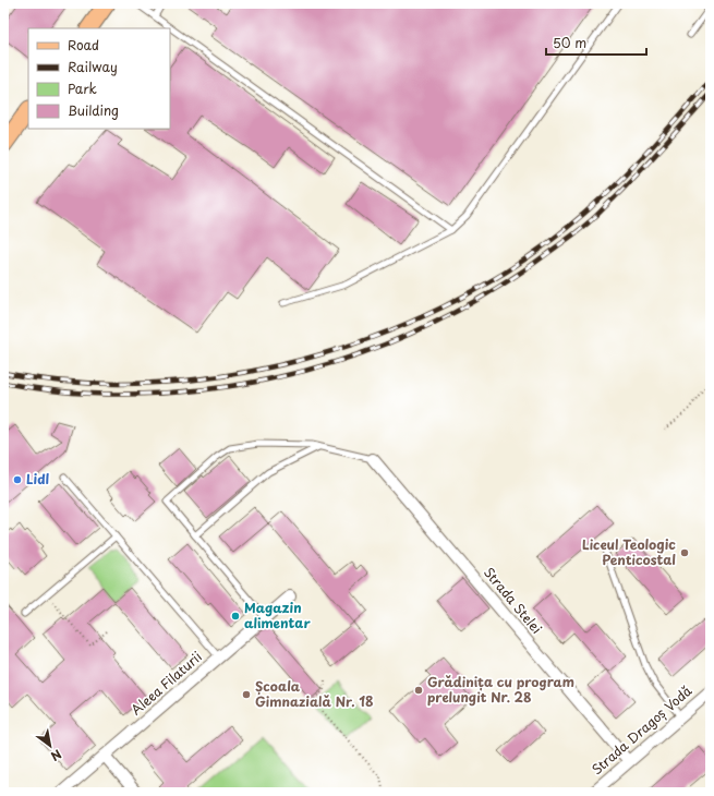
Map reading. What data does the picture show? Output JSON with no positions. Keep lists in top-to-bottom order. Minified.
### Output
{"streets":{"street":["Strada Stelei","Aleea Filaturii","Strada Dragoș Vodă"]},"crossings":[["Strada Stelei","Strada Dragoș Vodă"]],"places":["Lidl","Liceul Teologic Penticostal","Magazin alimentar","Grădinița cu program prelungit Nr. 28","Școala Gimnazială Nr. 18"],"legend":["Road","Railway","Park","Building"],"scale_bar":"50 m","north":"bottom right"}
